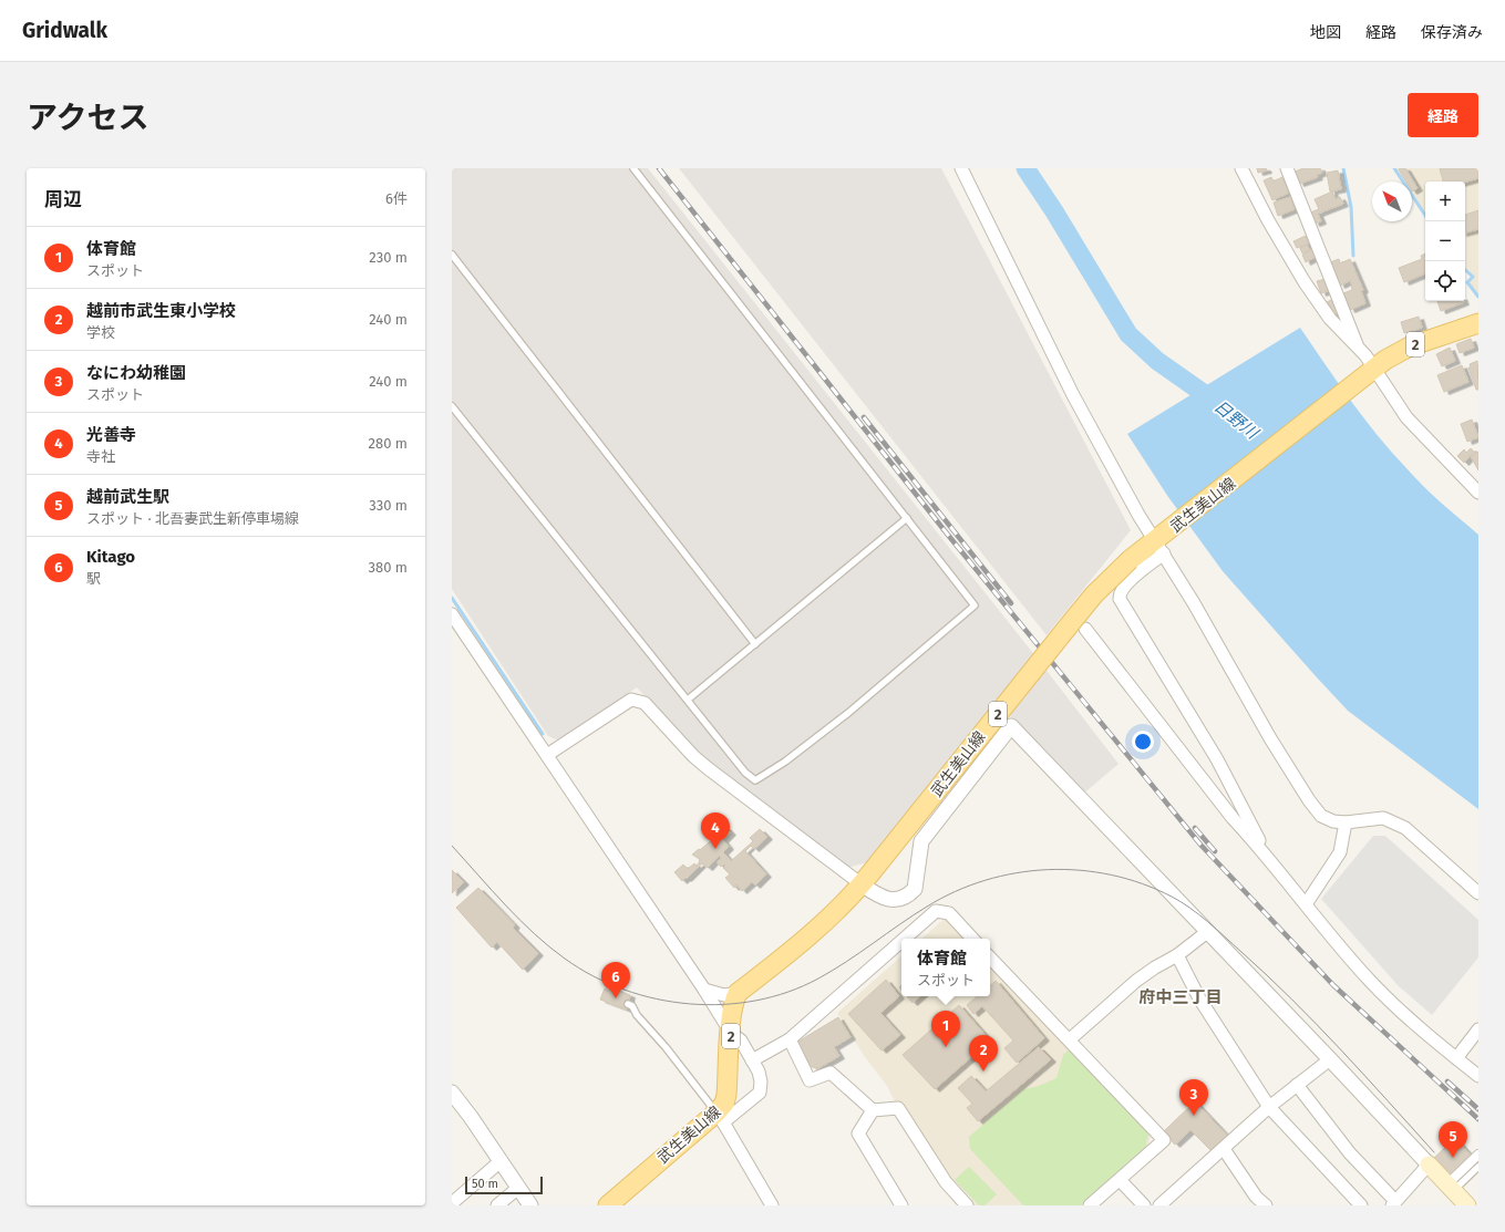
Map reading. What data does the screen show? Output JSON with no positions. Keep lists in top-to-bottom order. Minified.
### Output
{"streets":{"main road":["2","武生美山線"]},"districts":["府中三丁目"],"water":["日野川"],"scale_bar":"50 m","north":"top left","page":{"header":"Gridwalk","nav":["地図","経路","保存済み"],"title":"アクセス","buttons":"経路","heading":["周辺","6件"],"map_buttons":["+","−"],"list":[{"mark":"1","name":"体育館","note":"スポット","value":"230 m"},{"mark":"2","name":"越前市武生東小学校","note":"学校","value":"240 m"},{"mark":"3","name":"なにわ幼稚園","note":"スポット","value":"240 m"},{"mark":"4","name":"光善寺","note":"寺社","value":"280 m"},{"mark":"5","name":"越前武生駅","note":"スポット · 北吾妻武生新停車場線","value":"330 m"},{"mark":"6","name":"Kitago","note":"駅","value":"380 m"}],"pins":["4","6","1","2","3","5"],"popup":["体育館","スポット"],"scale":"50 m"}}
